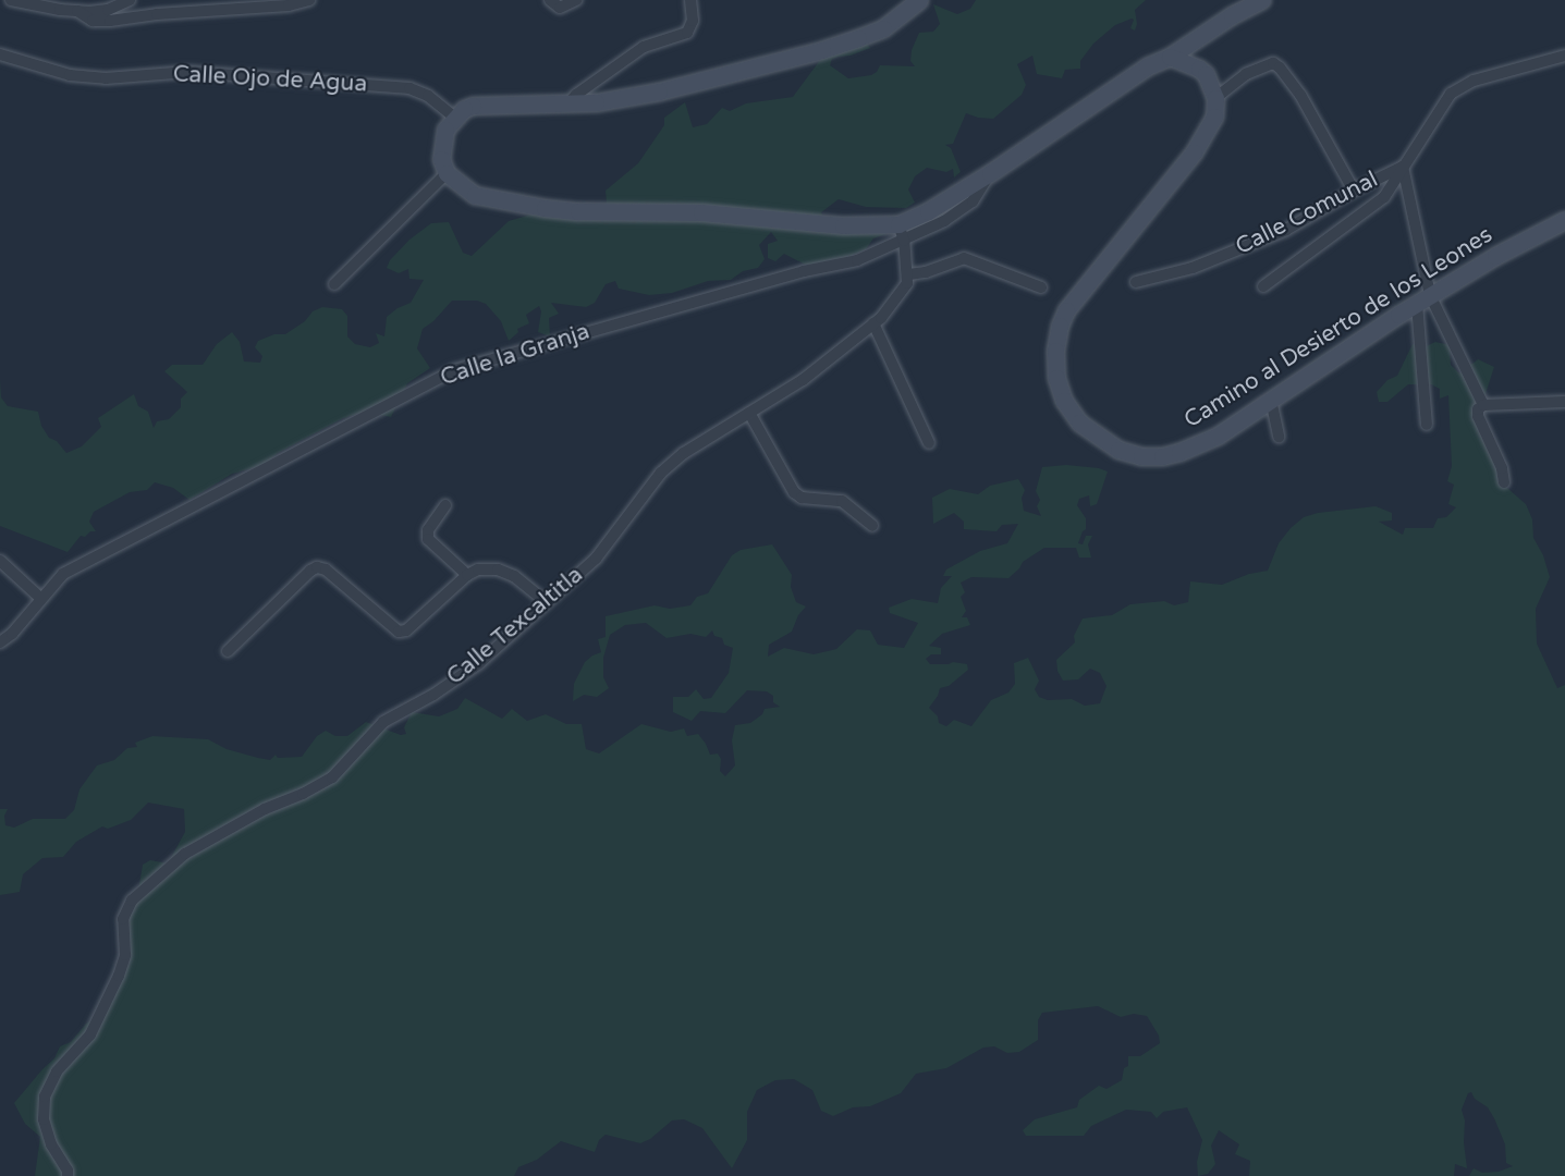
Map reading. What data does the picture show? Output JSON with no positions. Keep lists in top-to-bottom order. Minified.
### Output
{"streets":{"street":["Calle Ojo de Agua","Calle Comunal","Camino al Desierto de los Leones","Calle la Granja","Calle Texcaltitla"]},"crossings":[["Calle Comunal","Camino al Desierto de los Leones"]]}
